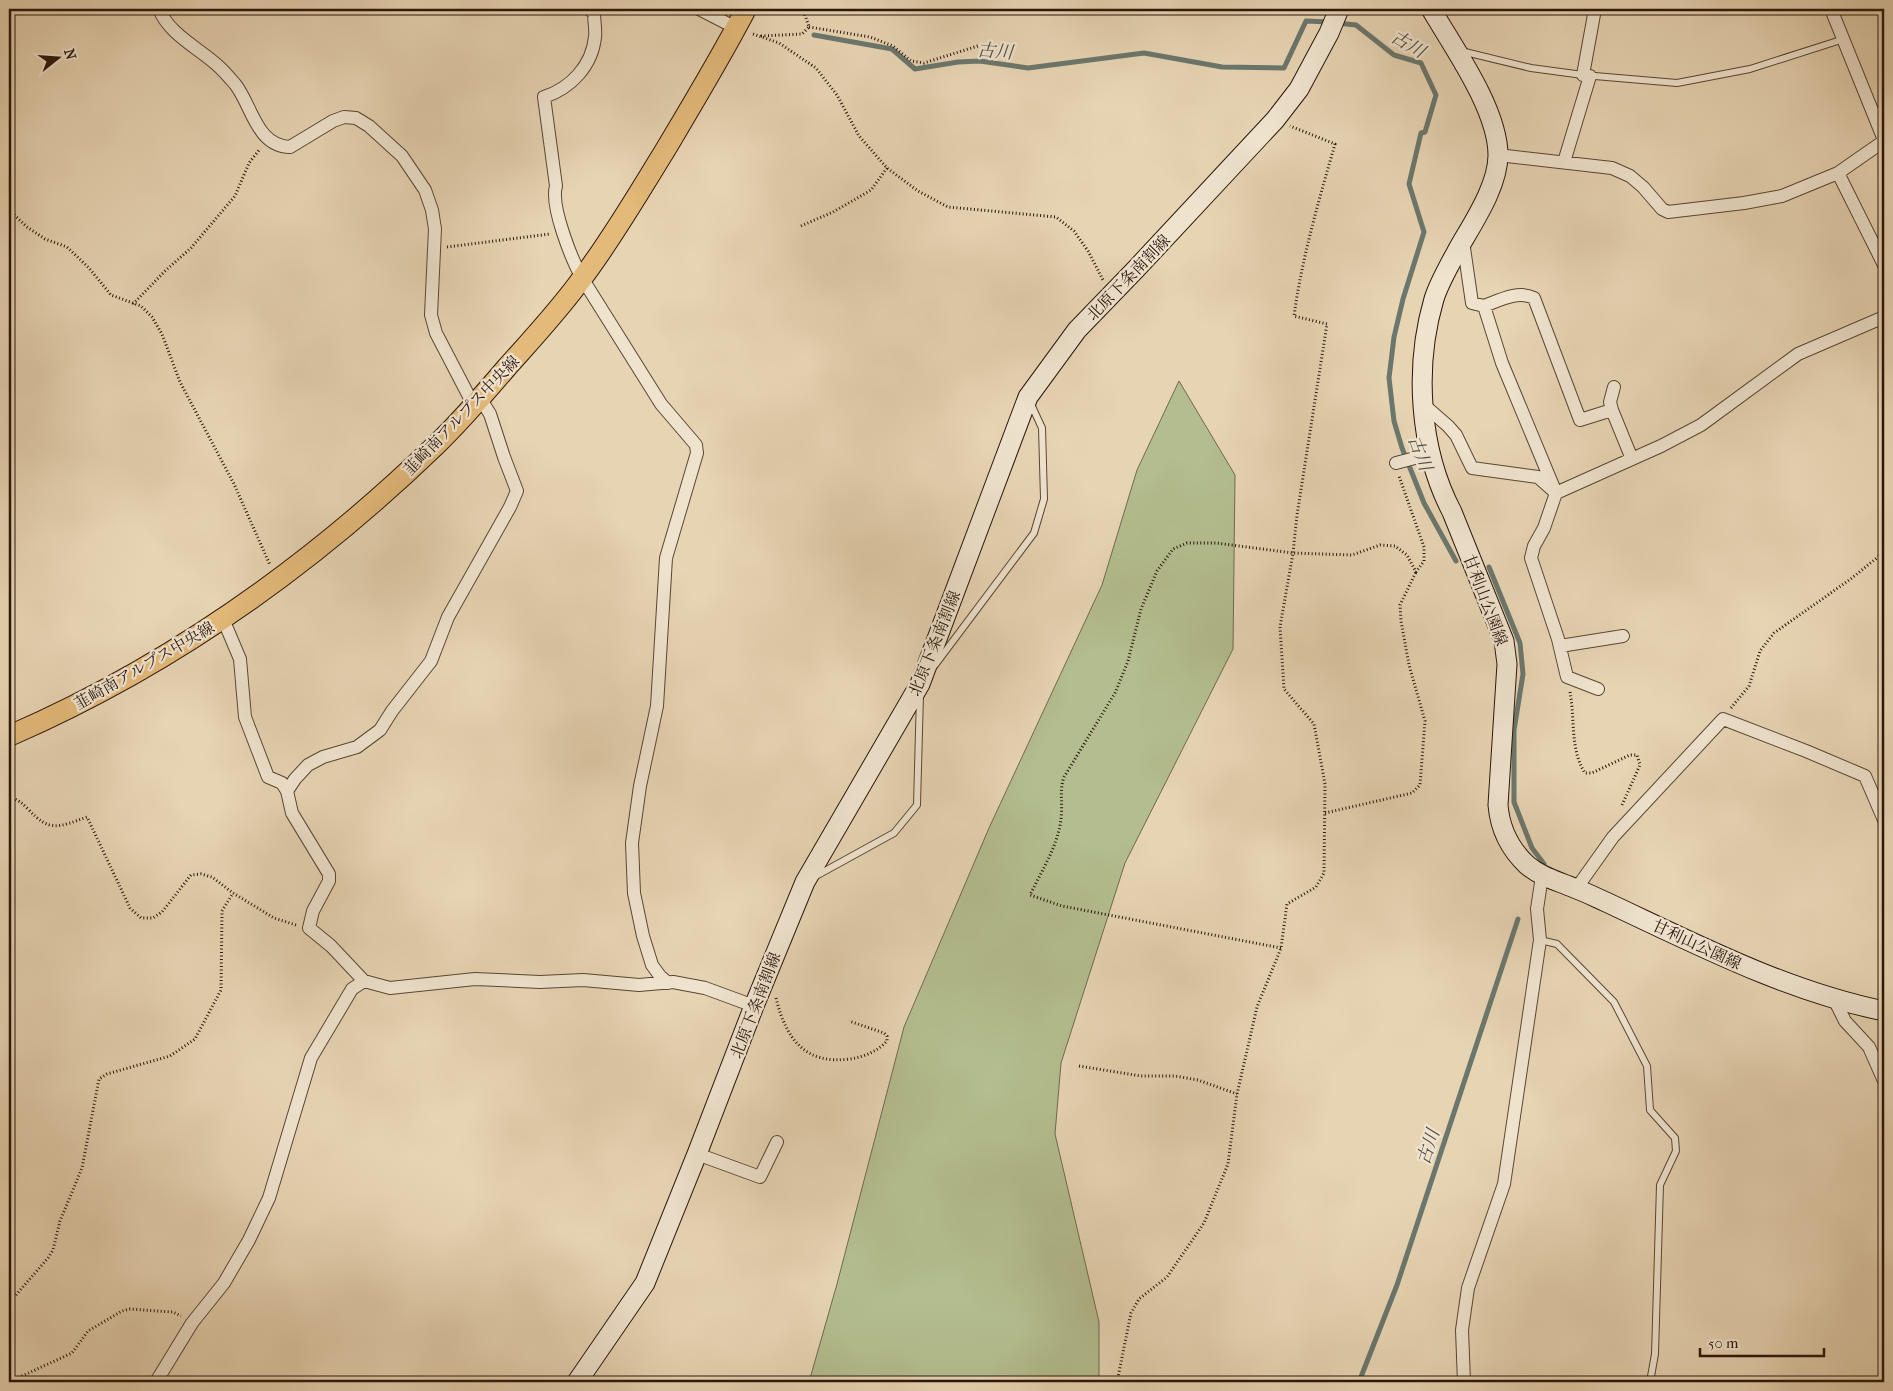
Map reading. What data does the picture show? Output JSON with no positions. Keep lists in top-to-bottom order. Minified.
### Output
{"streets":{"main road":["北原下条南割線","韮崎南アルプス中央線","甘利山公園線"]},"water":["古川"],"scale_bar":"50 m","north":"right"}
